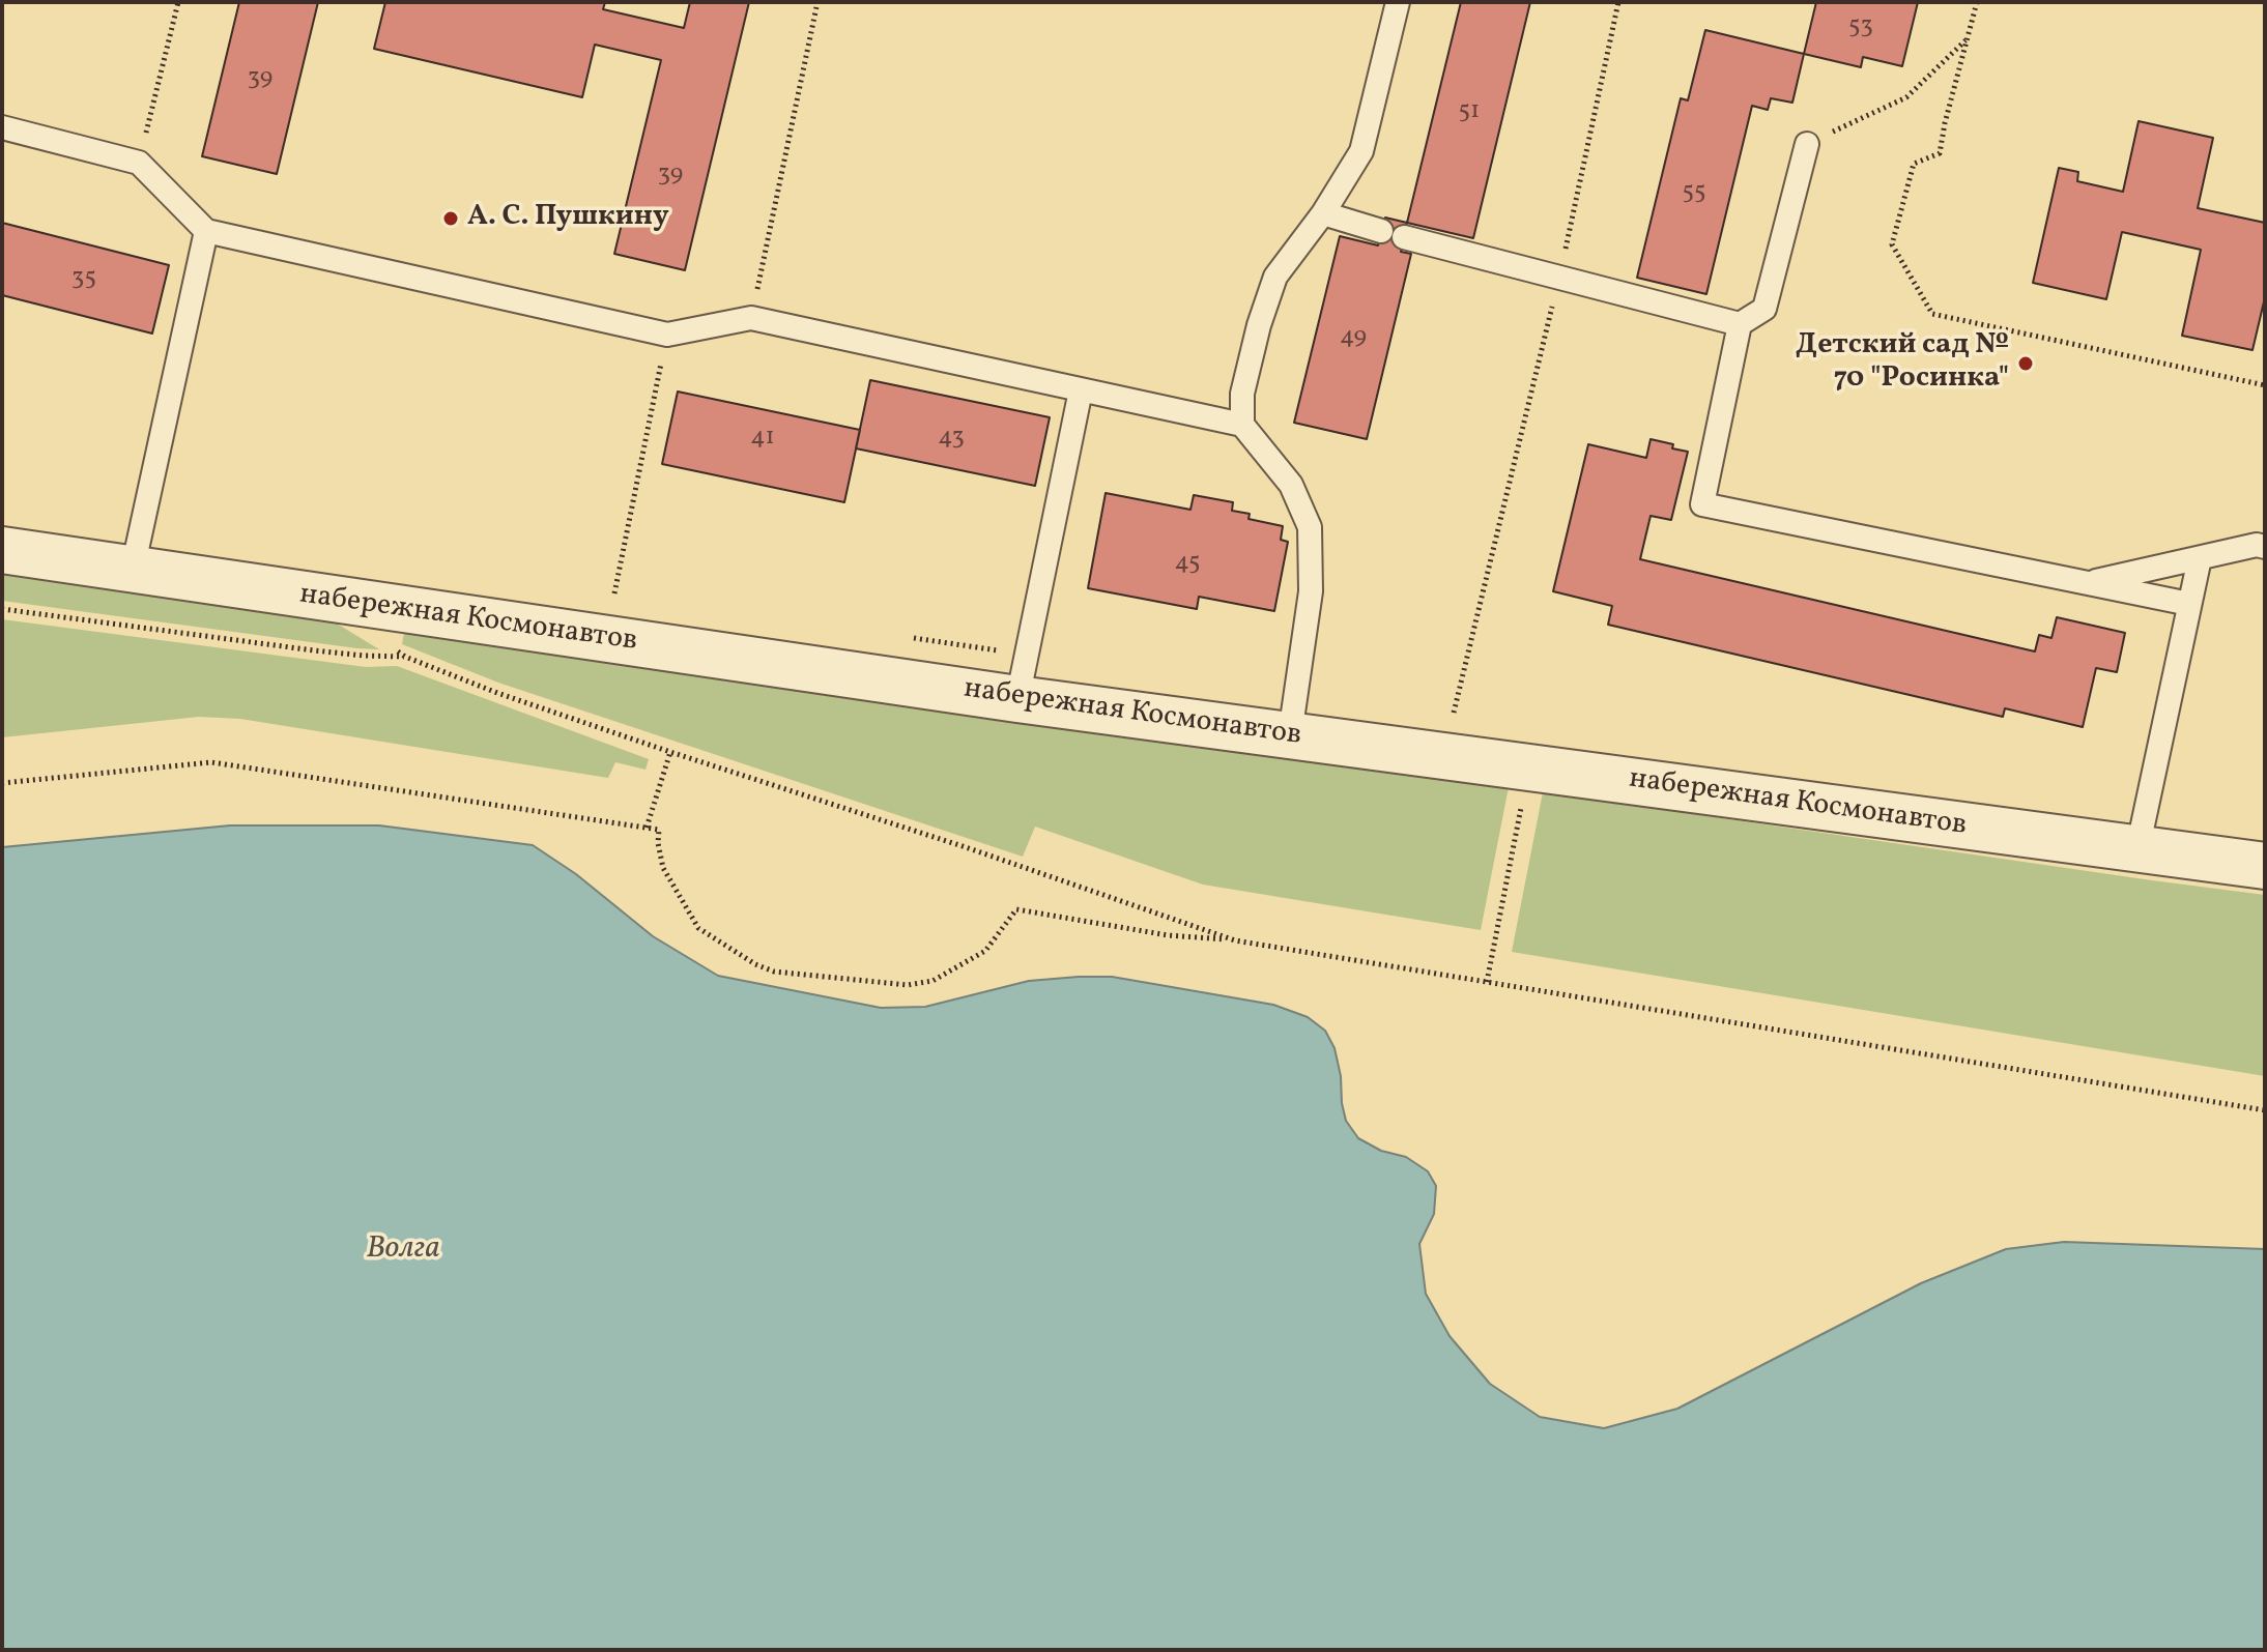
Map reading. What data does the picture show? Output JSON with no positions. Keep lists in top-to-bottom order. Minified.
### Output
{"streets":{"street":["набережная Космонавтов"]},"water":["Волга"],"places":["А. С. Пушкину","Детский сад № 70 \"Росинка\""],"house_numbers":["53","39","51","39","55","35","49","41","43","45"]}
